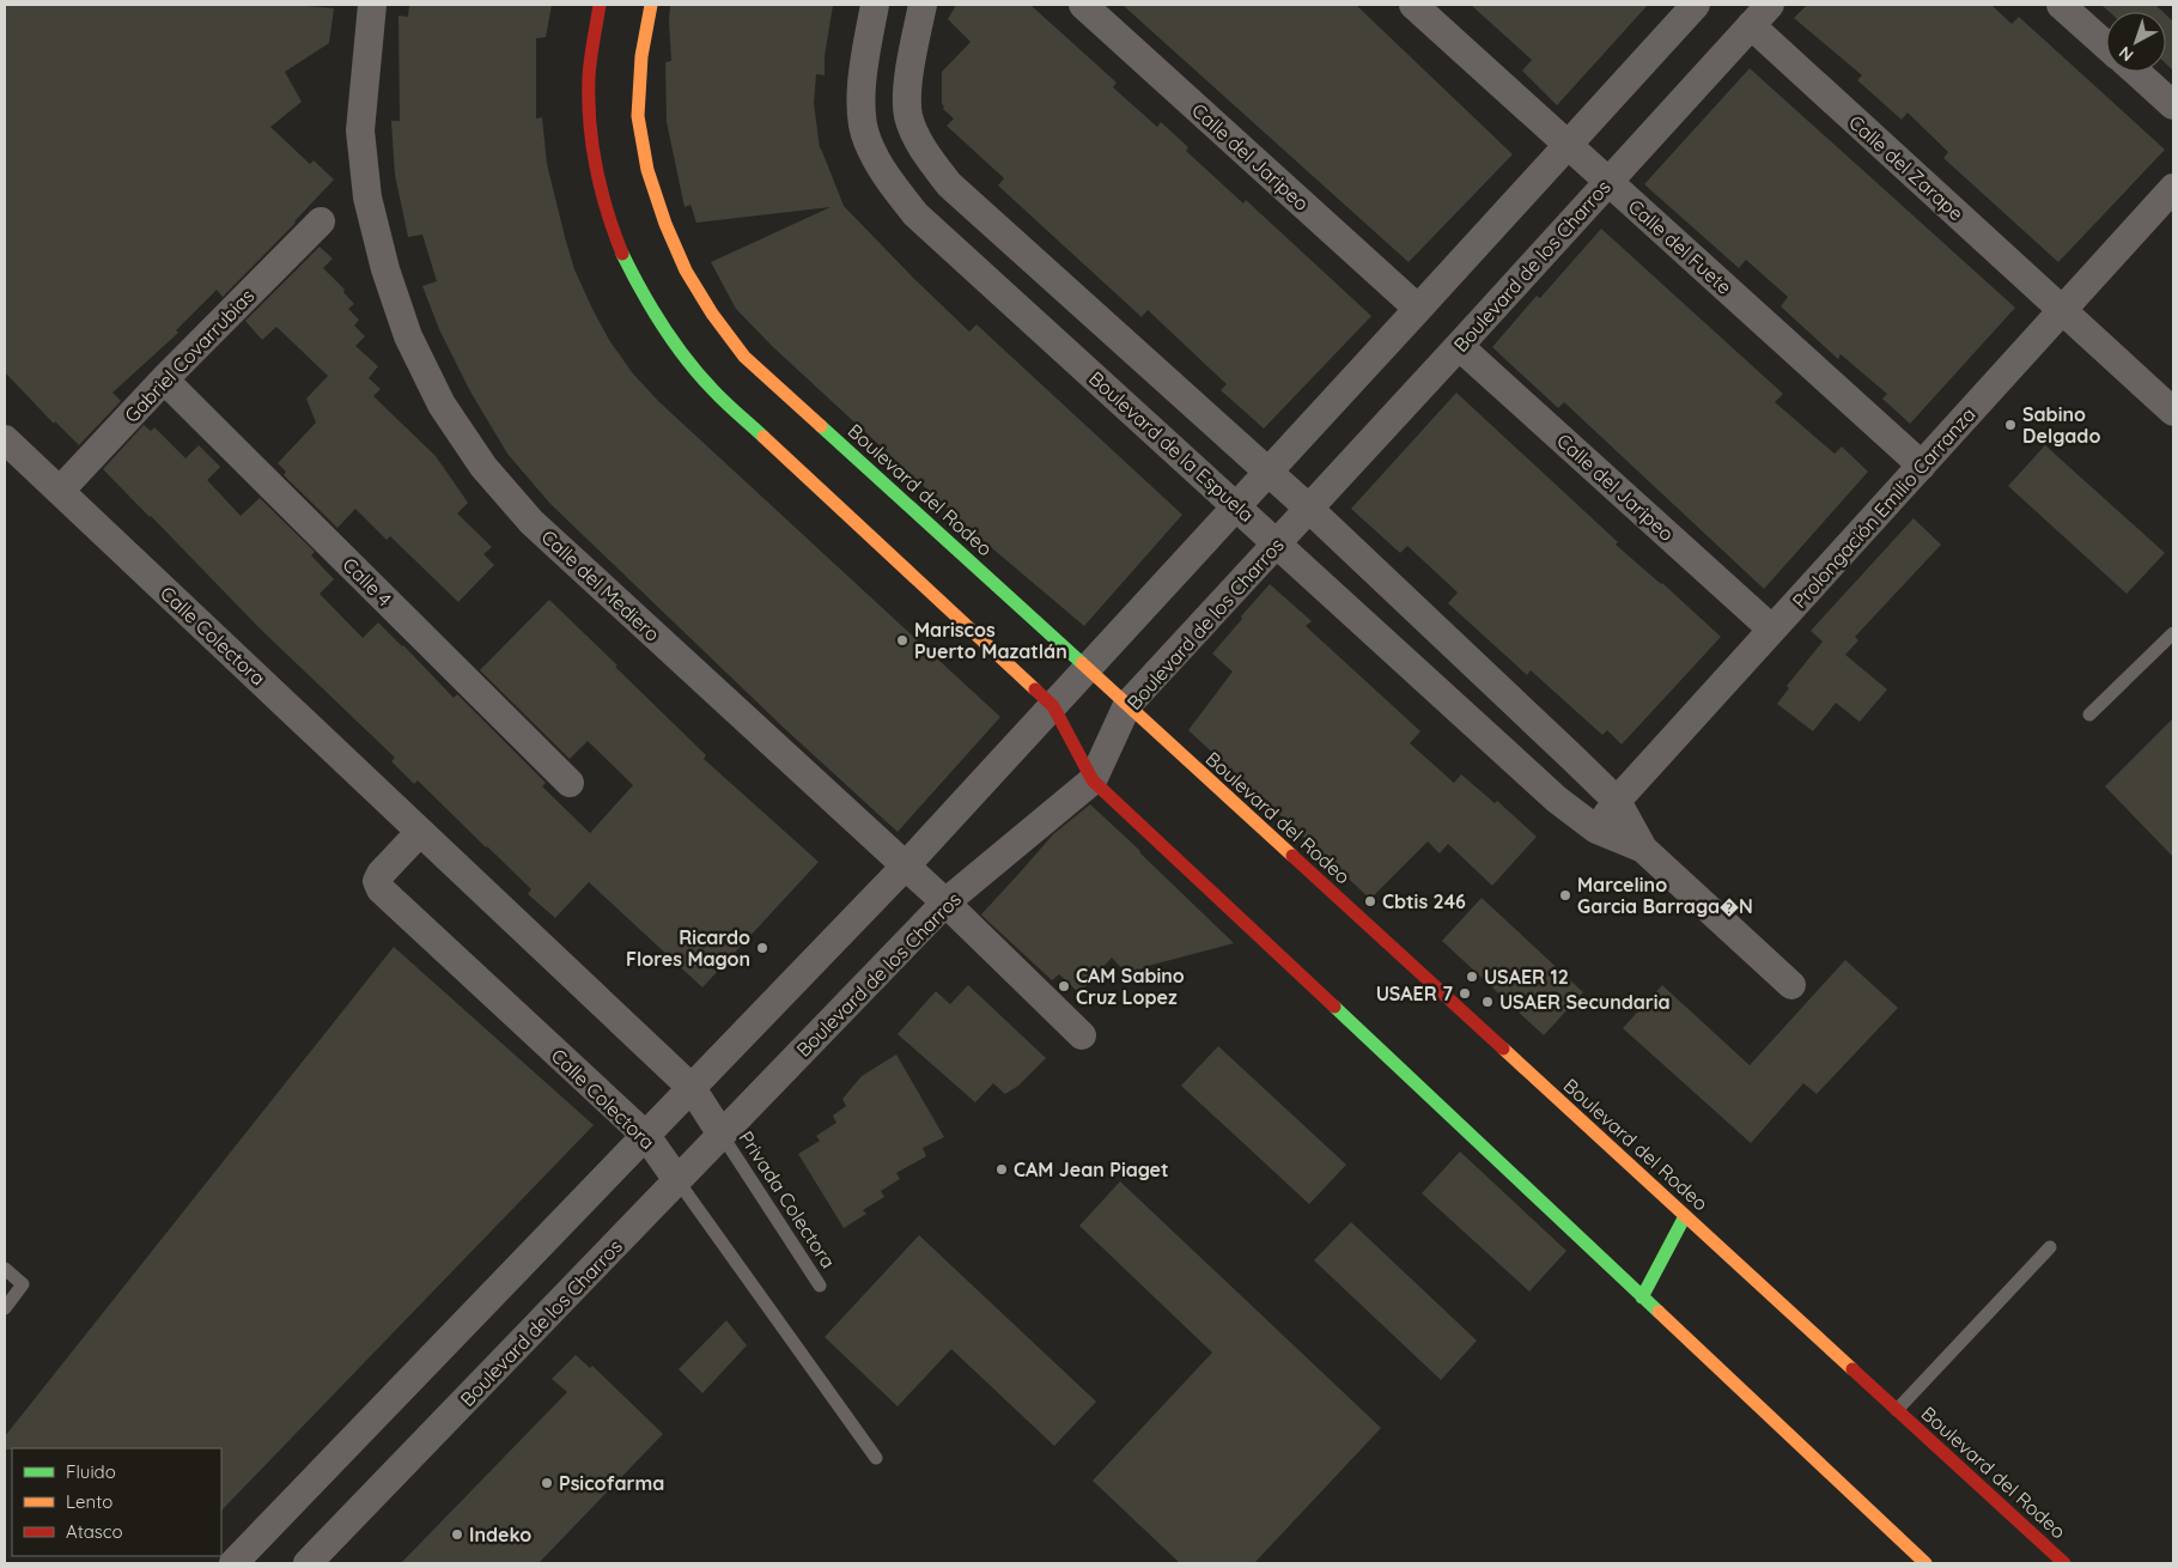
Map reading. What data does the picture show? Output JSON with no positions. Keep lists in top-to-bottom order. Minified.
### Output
{"streets":{"street":["Calle del Jaripeo","Calle del Zarape","Calle del Fuete","Boulevard de los Charros","Gabriel Covarrubias","Boulevard de la Espuela","Boulevard del Rodeo","Prolongación Emilio Carranza","Calle 4","Calle del Mediero","Calle Colectora"],"lane":["Privada Colectora"]},"crossings":[["Calle del Jaripeo","Boulevard de los Charros"],["Calle del Jaripeo","Prolongación Emilio Carranza"],["Calle del Zarape","Boulevard de los Charros"],["Calle del Zarape","Prolongación Emilio Carranza"],["Calle del Fuete","Boulevard de los Charros"],["Calle del Fuete","Prolongación Emilio Carranza"],["Boulevard de los Charros","Boulevard de la Espuela"],["Boulevard de los Charros","Boulevard del Rodeo"],["Boulevard de los Charros","Calle del Mediero"],["Boulevard de los Charros","Calle Colectora"],["Boulevard de los Charros","Privada Colectora"],["Gabriel Covarrubias","Calle 4"],["Gabriel Covarrubias","Calle Colectora"],["Boulevard de la Espuela","Prolongación Emilio Carranza"],["Calle Colectora","Privada Colectora"]],"places":["Sabino Delgado","Mariscos Puerto Mazatlán","Marcelino Garcia Barraga�N","Cbtis 246","Ricardo Flores Magon","USAER 12","CAM Sabino Cruz Lopez","USAER 7","USAER Secundaria","CAM Jean Piaget","Psicofarma","Indeko"],"legend":["Fluido","Lento","Atasco"],"north":"bottom left"}
